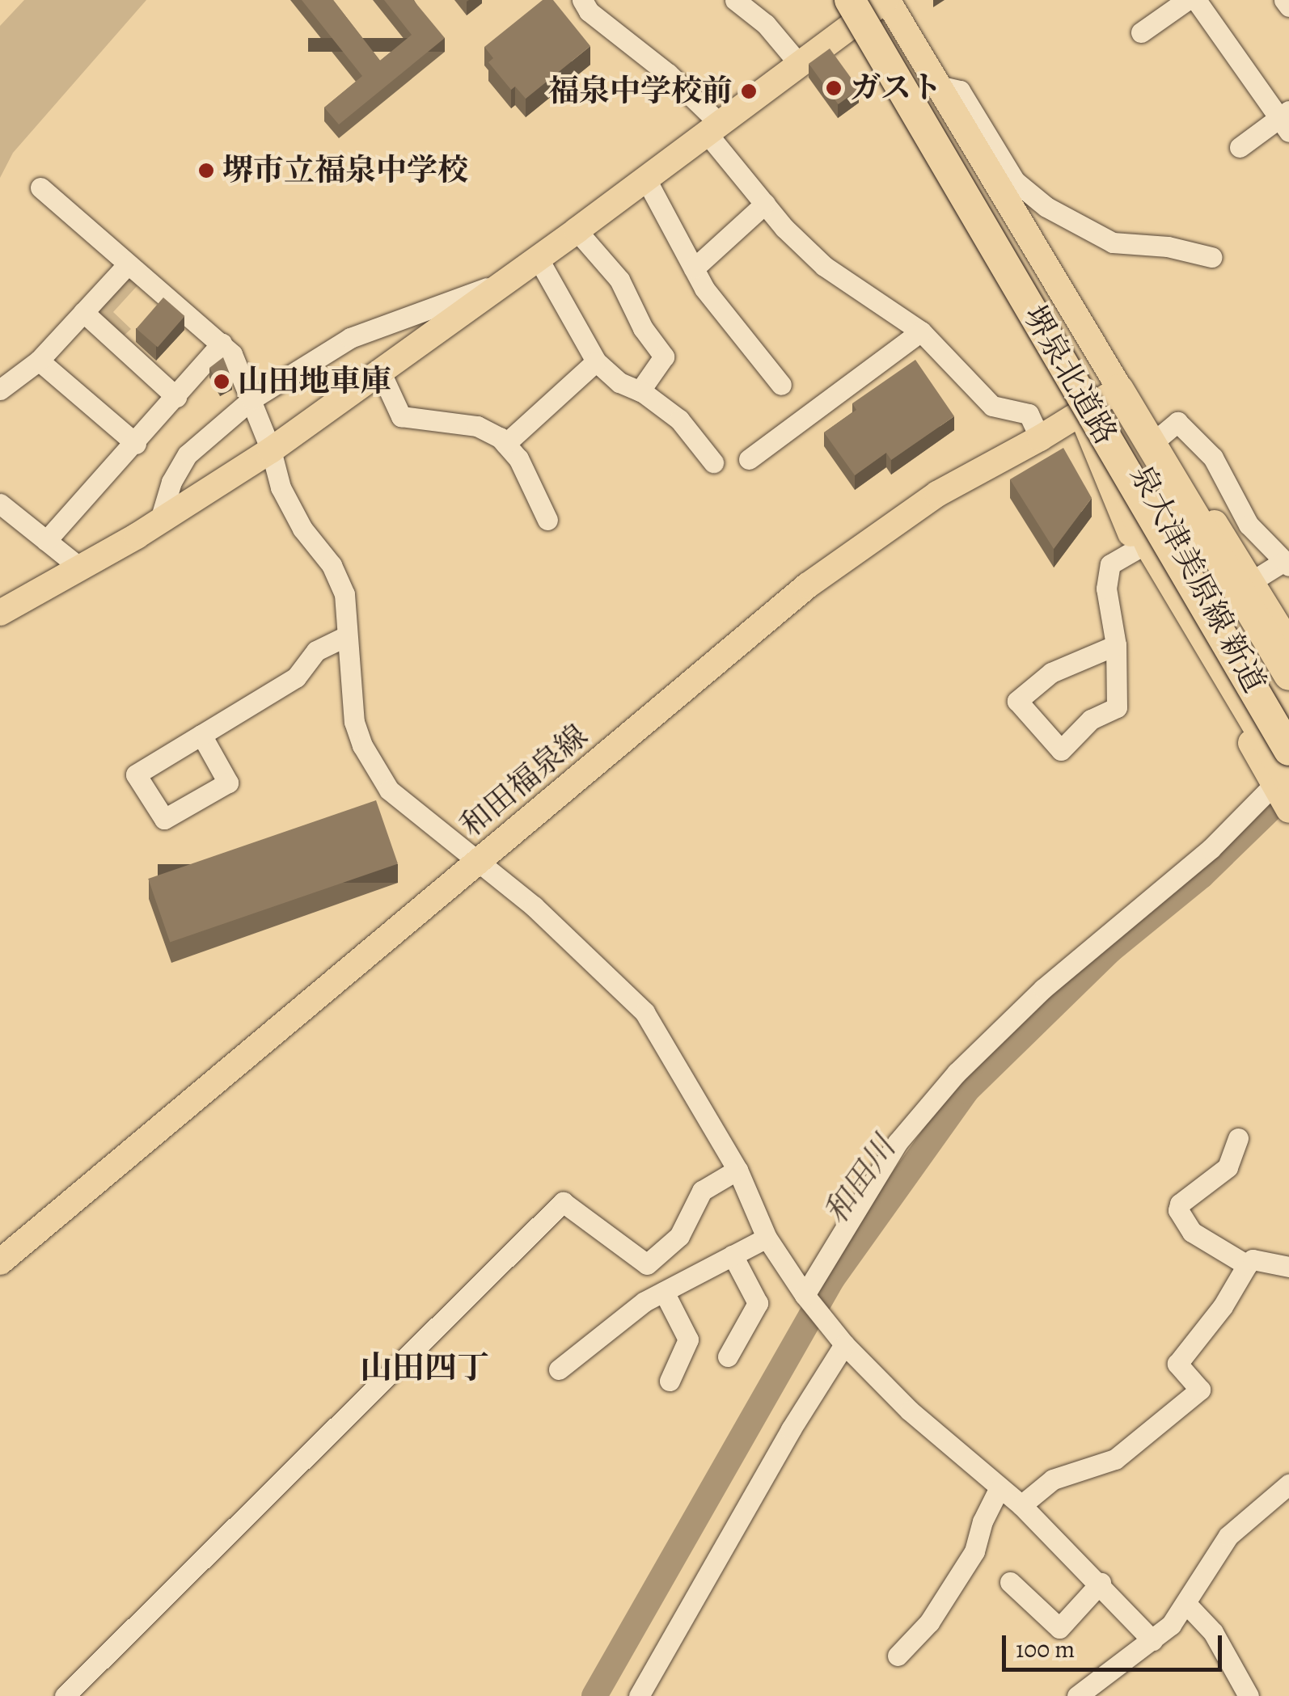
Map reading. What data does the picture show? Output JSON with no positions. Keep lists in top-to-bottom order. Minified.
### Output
{"streets":{"highway":["堺泉北道路"],"main road":["泉大津美原線 新道","和田福泉線"]},"crossings":[["泉大津美原線 新道","和田福泉線"]],"districts":["山田四丁"],"water":["和田川"],"places":["ガスト","福泉中学校前","堺市立福泉中学校","山田地車庫"],"scale_bar":"100 m"}
